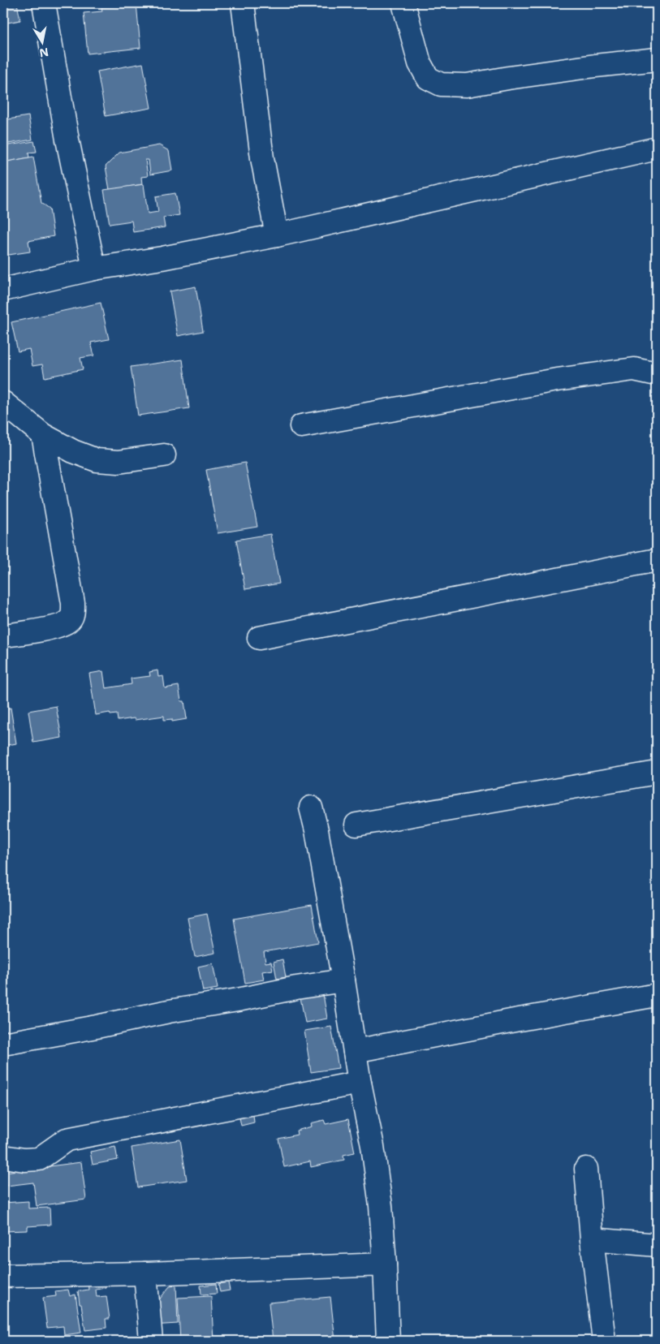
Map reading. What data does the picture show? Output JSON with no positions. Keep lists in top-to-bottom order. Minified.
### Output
{"north":"bottom"}
